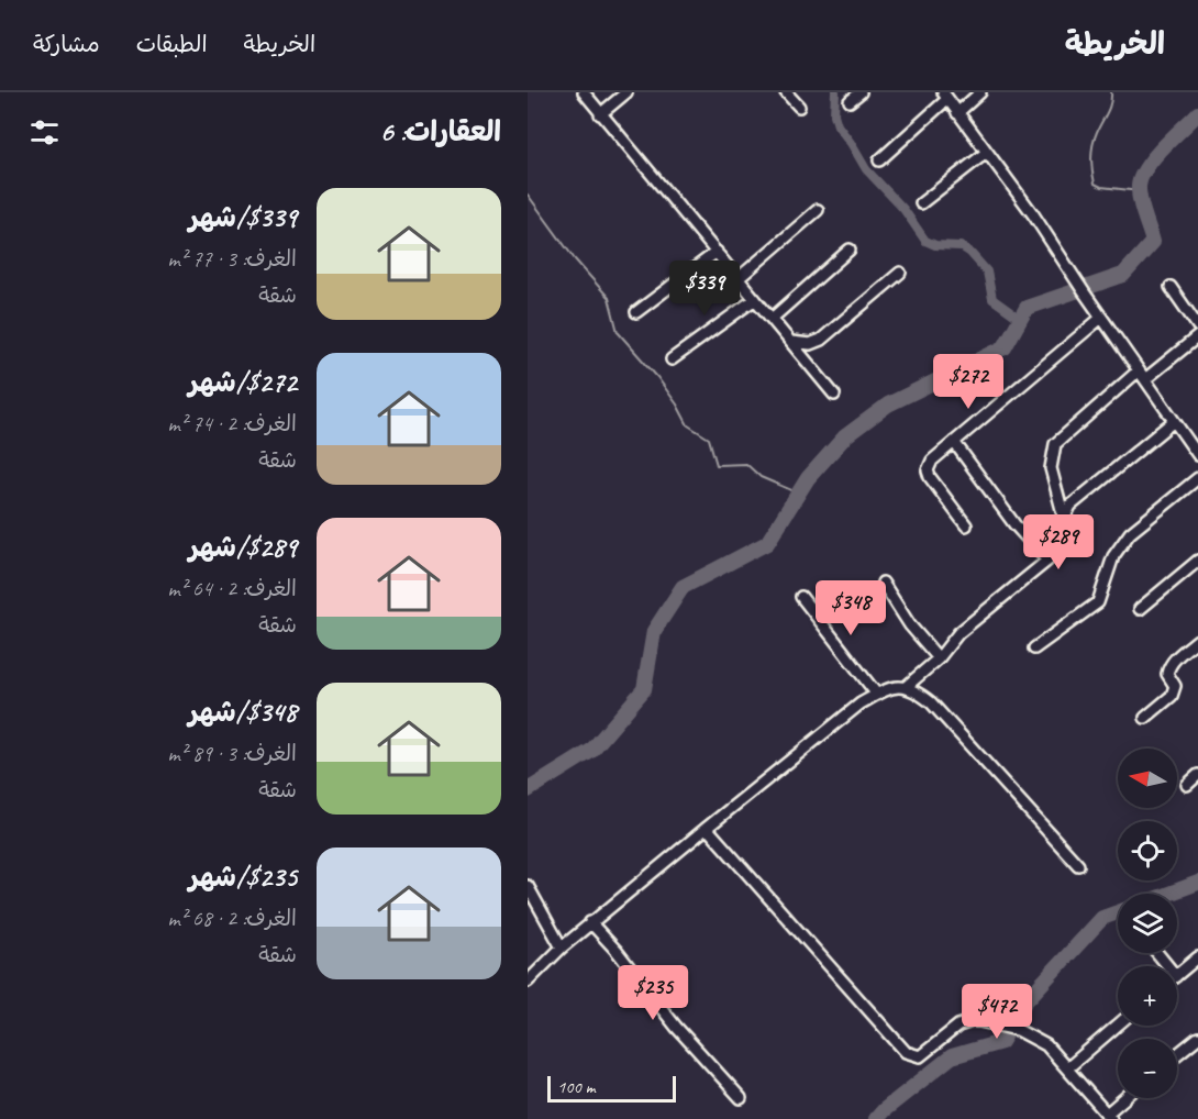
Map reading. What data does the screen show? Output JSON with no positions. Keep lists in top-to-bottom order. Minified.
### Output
{"scale_bar":"100 m","north":"left","page":{"header":"الخريطة","nav":["الخريطة","الطبقات","مشاركة"],"heading":"العقارات: 6","list":[{"name":"$339/شهر","note":"الغرف: 3 · 77 m² · شقة"},{"name":"$272/شهر","note":"الغرف: 2 · 74 m² · شقة"},{"name":"$289/شهر","note":"الغرف: 2 · 64 m² · شقة"},{"name":"$348/شهر","note":"الغرف: 3 · 89 m² · شقة"},{"name":"$235/شهر","note":"الغرف: 2 · 68 m² · شقة"}],"price":["$339","$272","$289","$348","$235","$472"],"map_buttons":["+","−"],"scale":"100 m"}}
